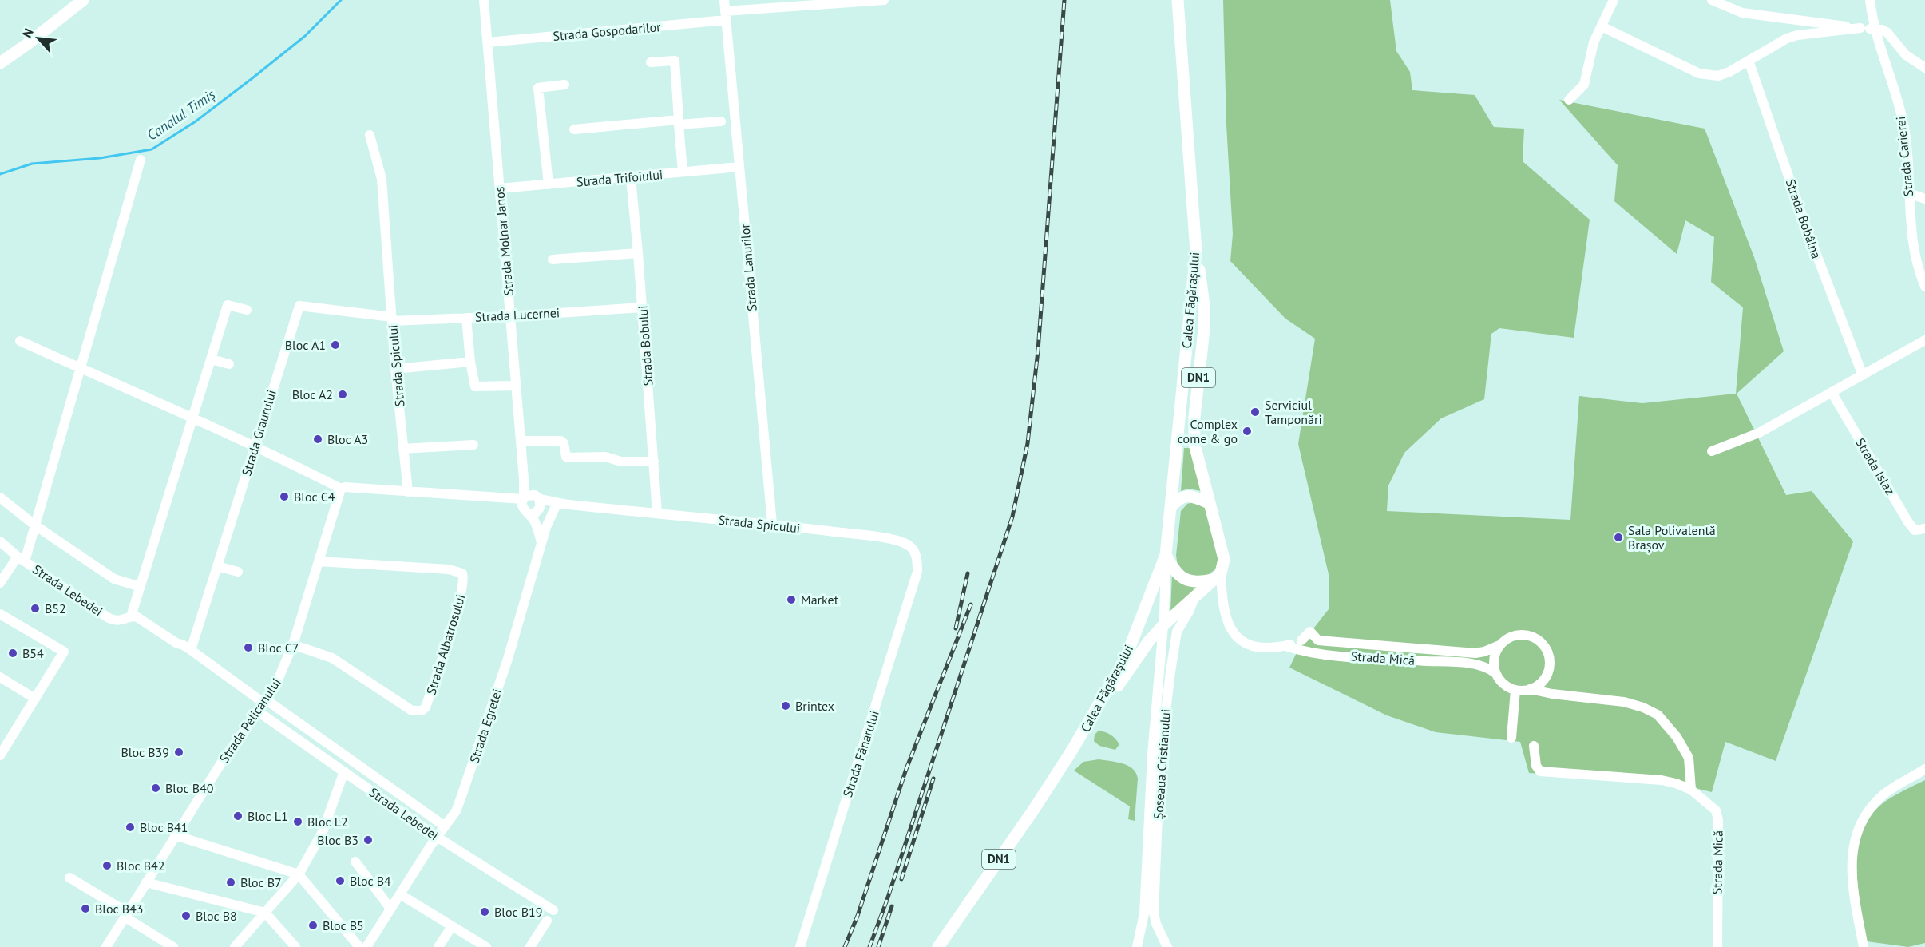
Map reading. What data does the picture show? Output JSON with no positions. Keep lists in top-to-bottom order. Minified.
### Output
{"streets":{"main road":["Calea Făgărașului","DN1"],"street":["Strada Gospodarilor","Strada Carierei","Strada Trifoiului","Strada Bobâlna","Strada Molnar Janos","Strada Lanurilor","Strada Lucernei","Strada Bobului","Strada Spicului","Strada Graurului","Strada Islaz","Strada Lebedei","Strada Albatrosului","Strada Mică","Strada Pelicanului","Strada Egretei","Strada Fânarului","Șoseaua Cristianului"]},"crossings":[["Strada Gospodarilor","Strada Molnar Janos"],["Strada Gospodarilor","Strada Lanurilor"],["Strada Trifoiului","Strada Molnar Janos"],["Strada Trifoiului","Strada Lanurilor"],["Strada Trifoiului","Strada Bobului"],["Strada Molnar Janos","Strada Lucernei"],["Strada Lanurilor","Strada Spicului"],["Calea Făgărașului","DN1"],["Calea Făgărașului","Șoseaua Cristianului"],["Strada Lucernei","Strada Bobului"],["Strada Lucernei","Strada Spicului"],["Strada Lucernei","Strada Graurului"],["Strada Bobului","Strada Spicului"],["Strada Spicului","Strada Graurului"],["Strada Spicului","Strada Fânarului"],["DN1","Șoseaua Cristianului"],["Strada Graurului","Strada Lebedei"],["Strada Lebedei","Strada Pelicanului"],["Strada Lebedei","Strada Egretei"],["Strada Albatrosului","Strada Pelicanului"]],"water":["Canalul Timiș"],"places":["Bloc A1","Bloc A2","Serviciul Tamponări","Complex come & go","Bloc A3","Bloc C4","Sala Polivalentă Brașov","Market","B52","Bloc C7","B54","Brintex","Bloc B39","Bloc B40","Bloc L1","Bloc L2","Bloc B41","Bloc B3","Bloc B42","Bloc B4","Bloc B7","Bloc B43","Bloc B19","Bloc B8","Bloc B5"],"north":"top left"}
